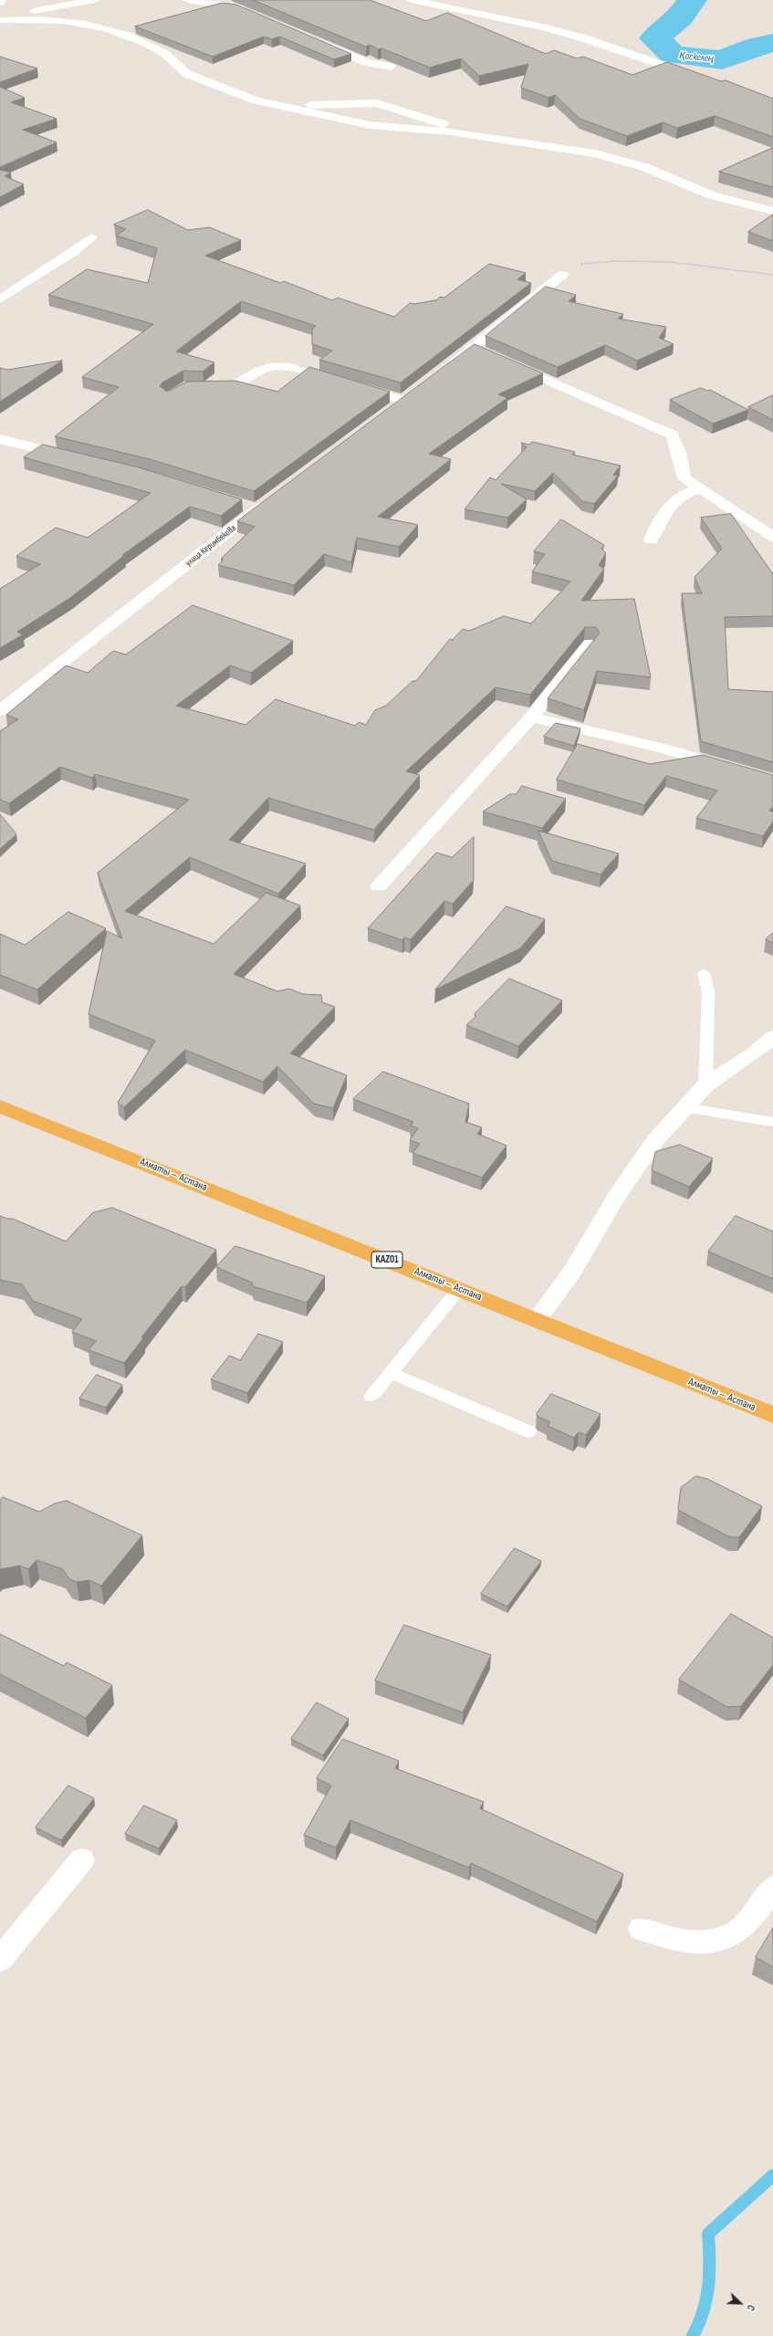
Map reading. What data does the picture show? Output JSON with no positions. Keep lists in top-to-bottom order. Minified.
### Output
{"streets":{"highway":["Алматы — Астана","KАZ01"],"street":["улица Керимбекова"]},"water":["Қаскелең"],"north":"bottom right"}
